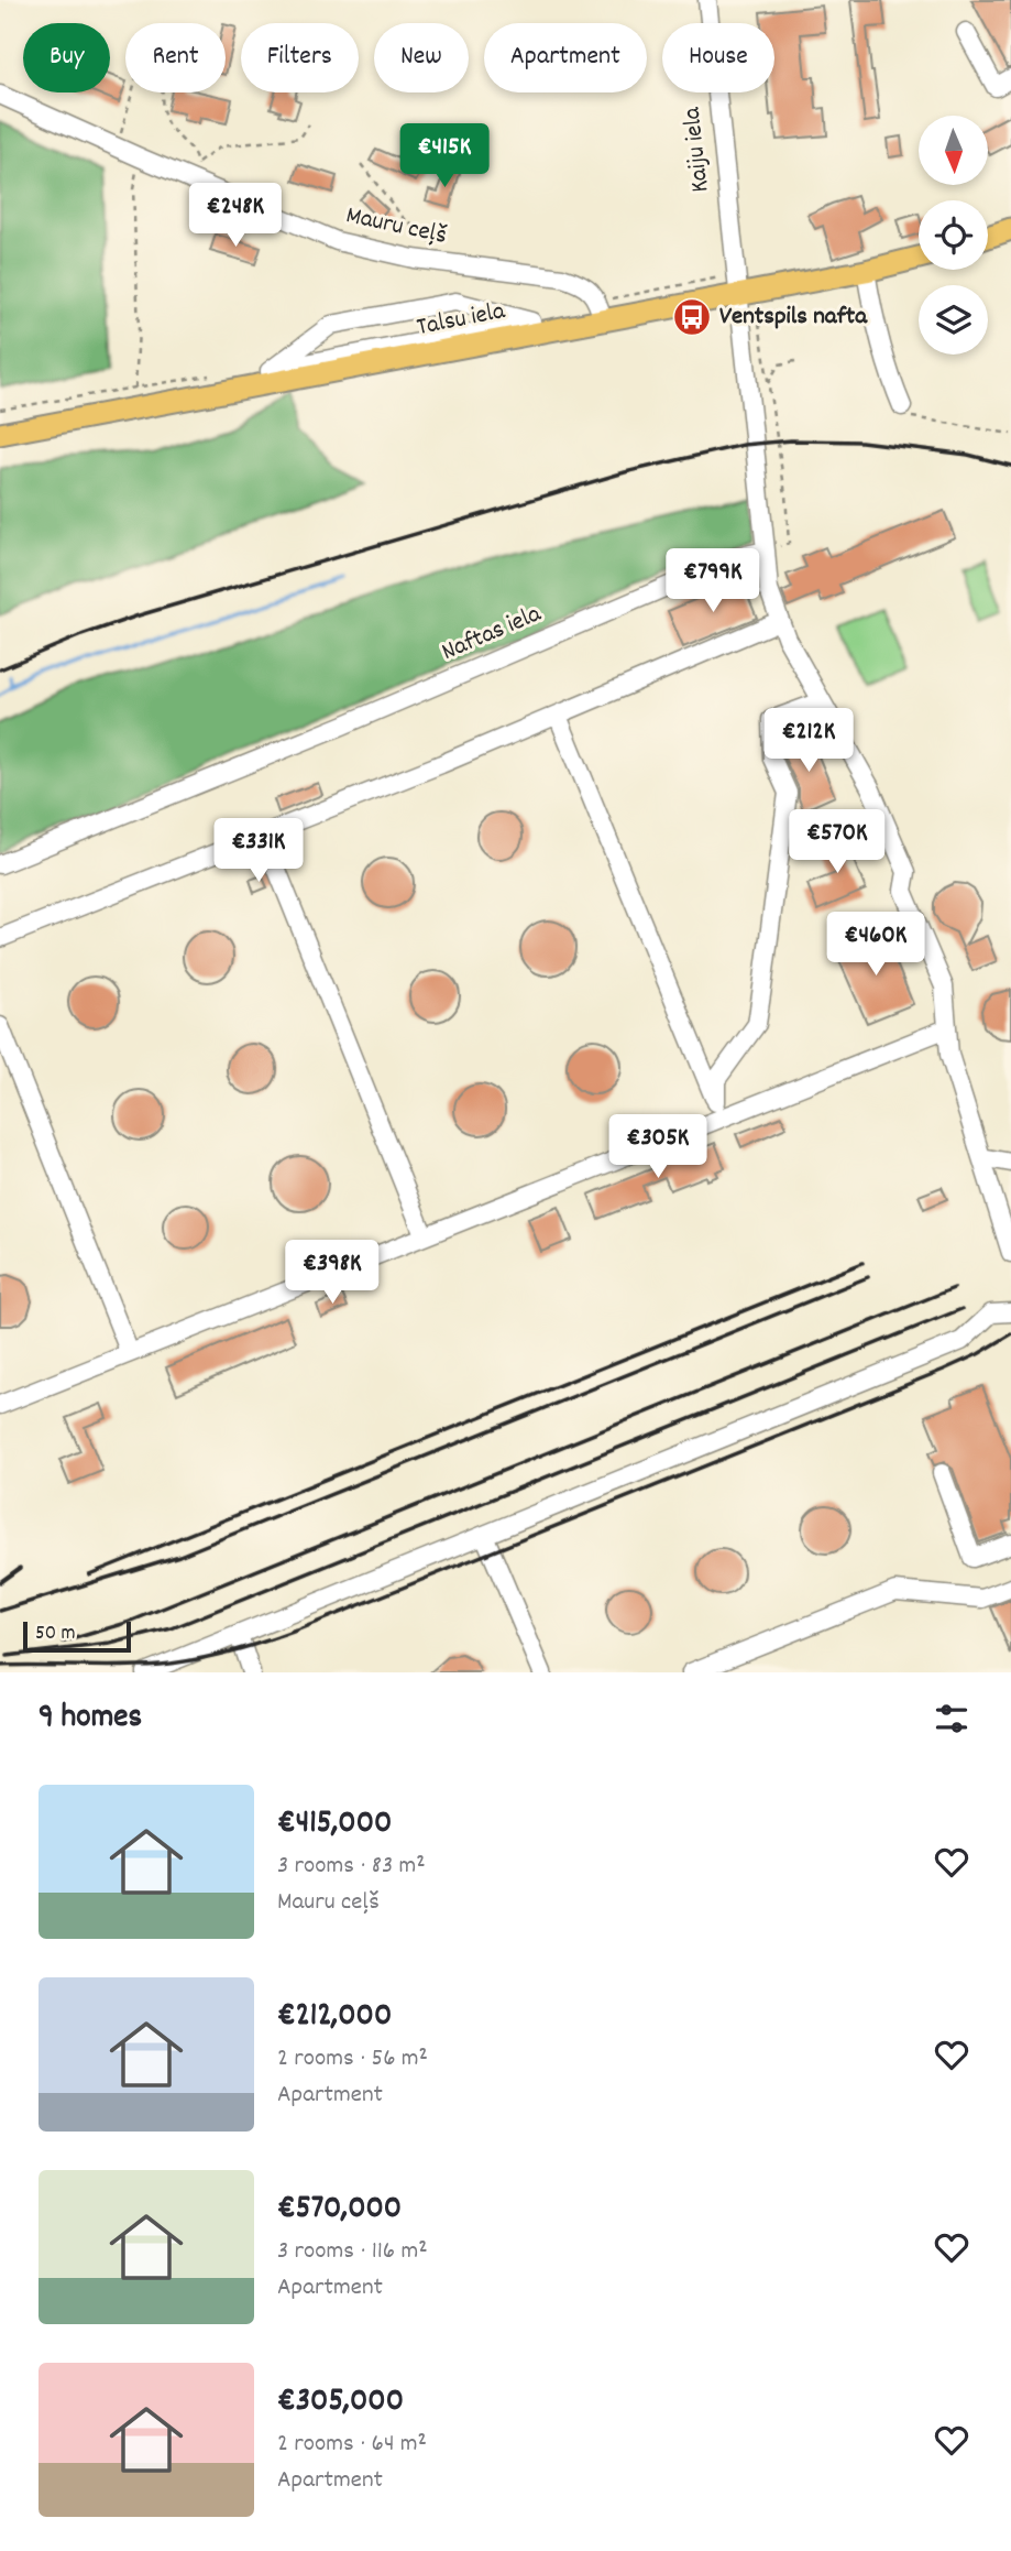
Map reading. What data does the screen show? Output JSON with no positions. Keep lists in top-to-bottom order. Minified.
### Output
{"streets":{"main road":["Talsu iela"],"street":["Kaiju iela","Mauru ceļš","Naftas iela"]},"crossings":[["Kaiju iela","Talsu iela"],["Mauru ceļš","Talsu iela"]],"places":{"bus stop":["Ventspils nafta"]},"scale_bar":"50 m","north":"bottom","page":{"chip":["Buy","Rent","Filters","New","Apartment","House"],"price":["€415K","€248K","€799K","€212K","€570K","€331K","€460K","€305K","€398K"],"scale":"50 m","heading":"9 homes","list":[{"name":"€415,000","note":"3 rooms · 83 m² · Mauru ceļš"},{"name":"€212,000","note":"2 rooms · 56 m² · Apartment"},{"name":"€570,000","note":"3 rooms · 116 m² · Apartment"},{"name":"€305,000","note":"2 rooms · 64 m² · Apartment"}]}}
